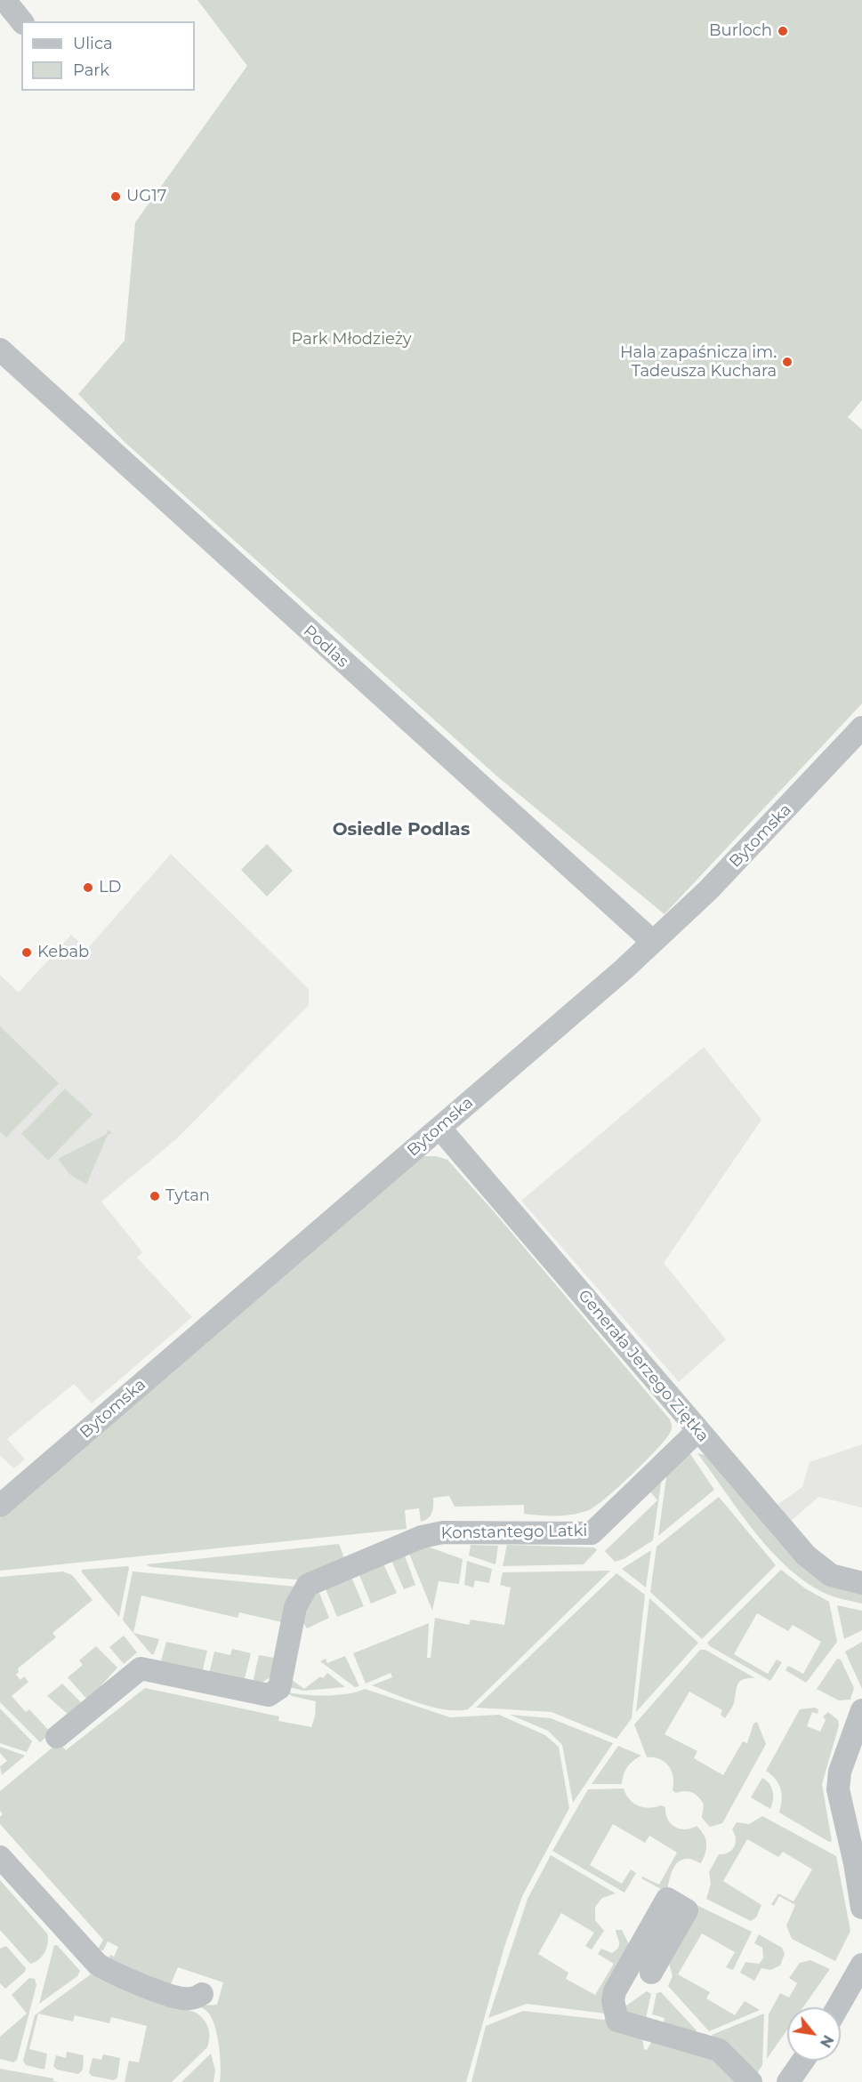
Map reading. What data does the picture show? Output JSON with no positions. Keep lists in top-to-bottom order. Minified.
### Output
{"streets":{"street":["Podlas","Bytomska","Generała Jerzego Ziętka","Konstantego Latki"]},"crossings":[["Podlas","Bytomska"],["Bytomska","Generała Jerzego Ziętka"],["Generała Jerzego Ziętka","Konstantego Latki"]],"districts":["Osiedle Podlas"],"parks":["Park Młodzieży"],"places":["Burloch","UG17","Hala zapaśnicza im. Tadeusza Kuchara","LD","Kebab","Tytan"],"legend":["Ulica","Park"],"north":"bottom right"}
